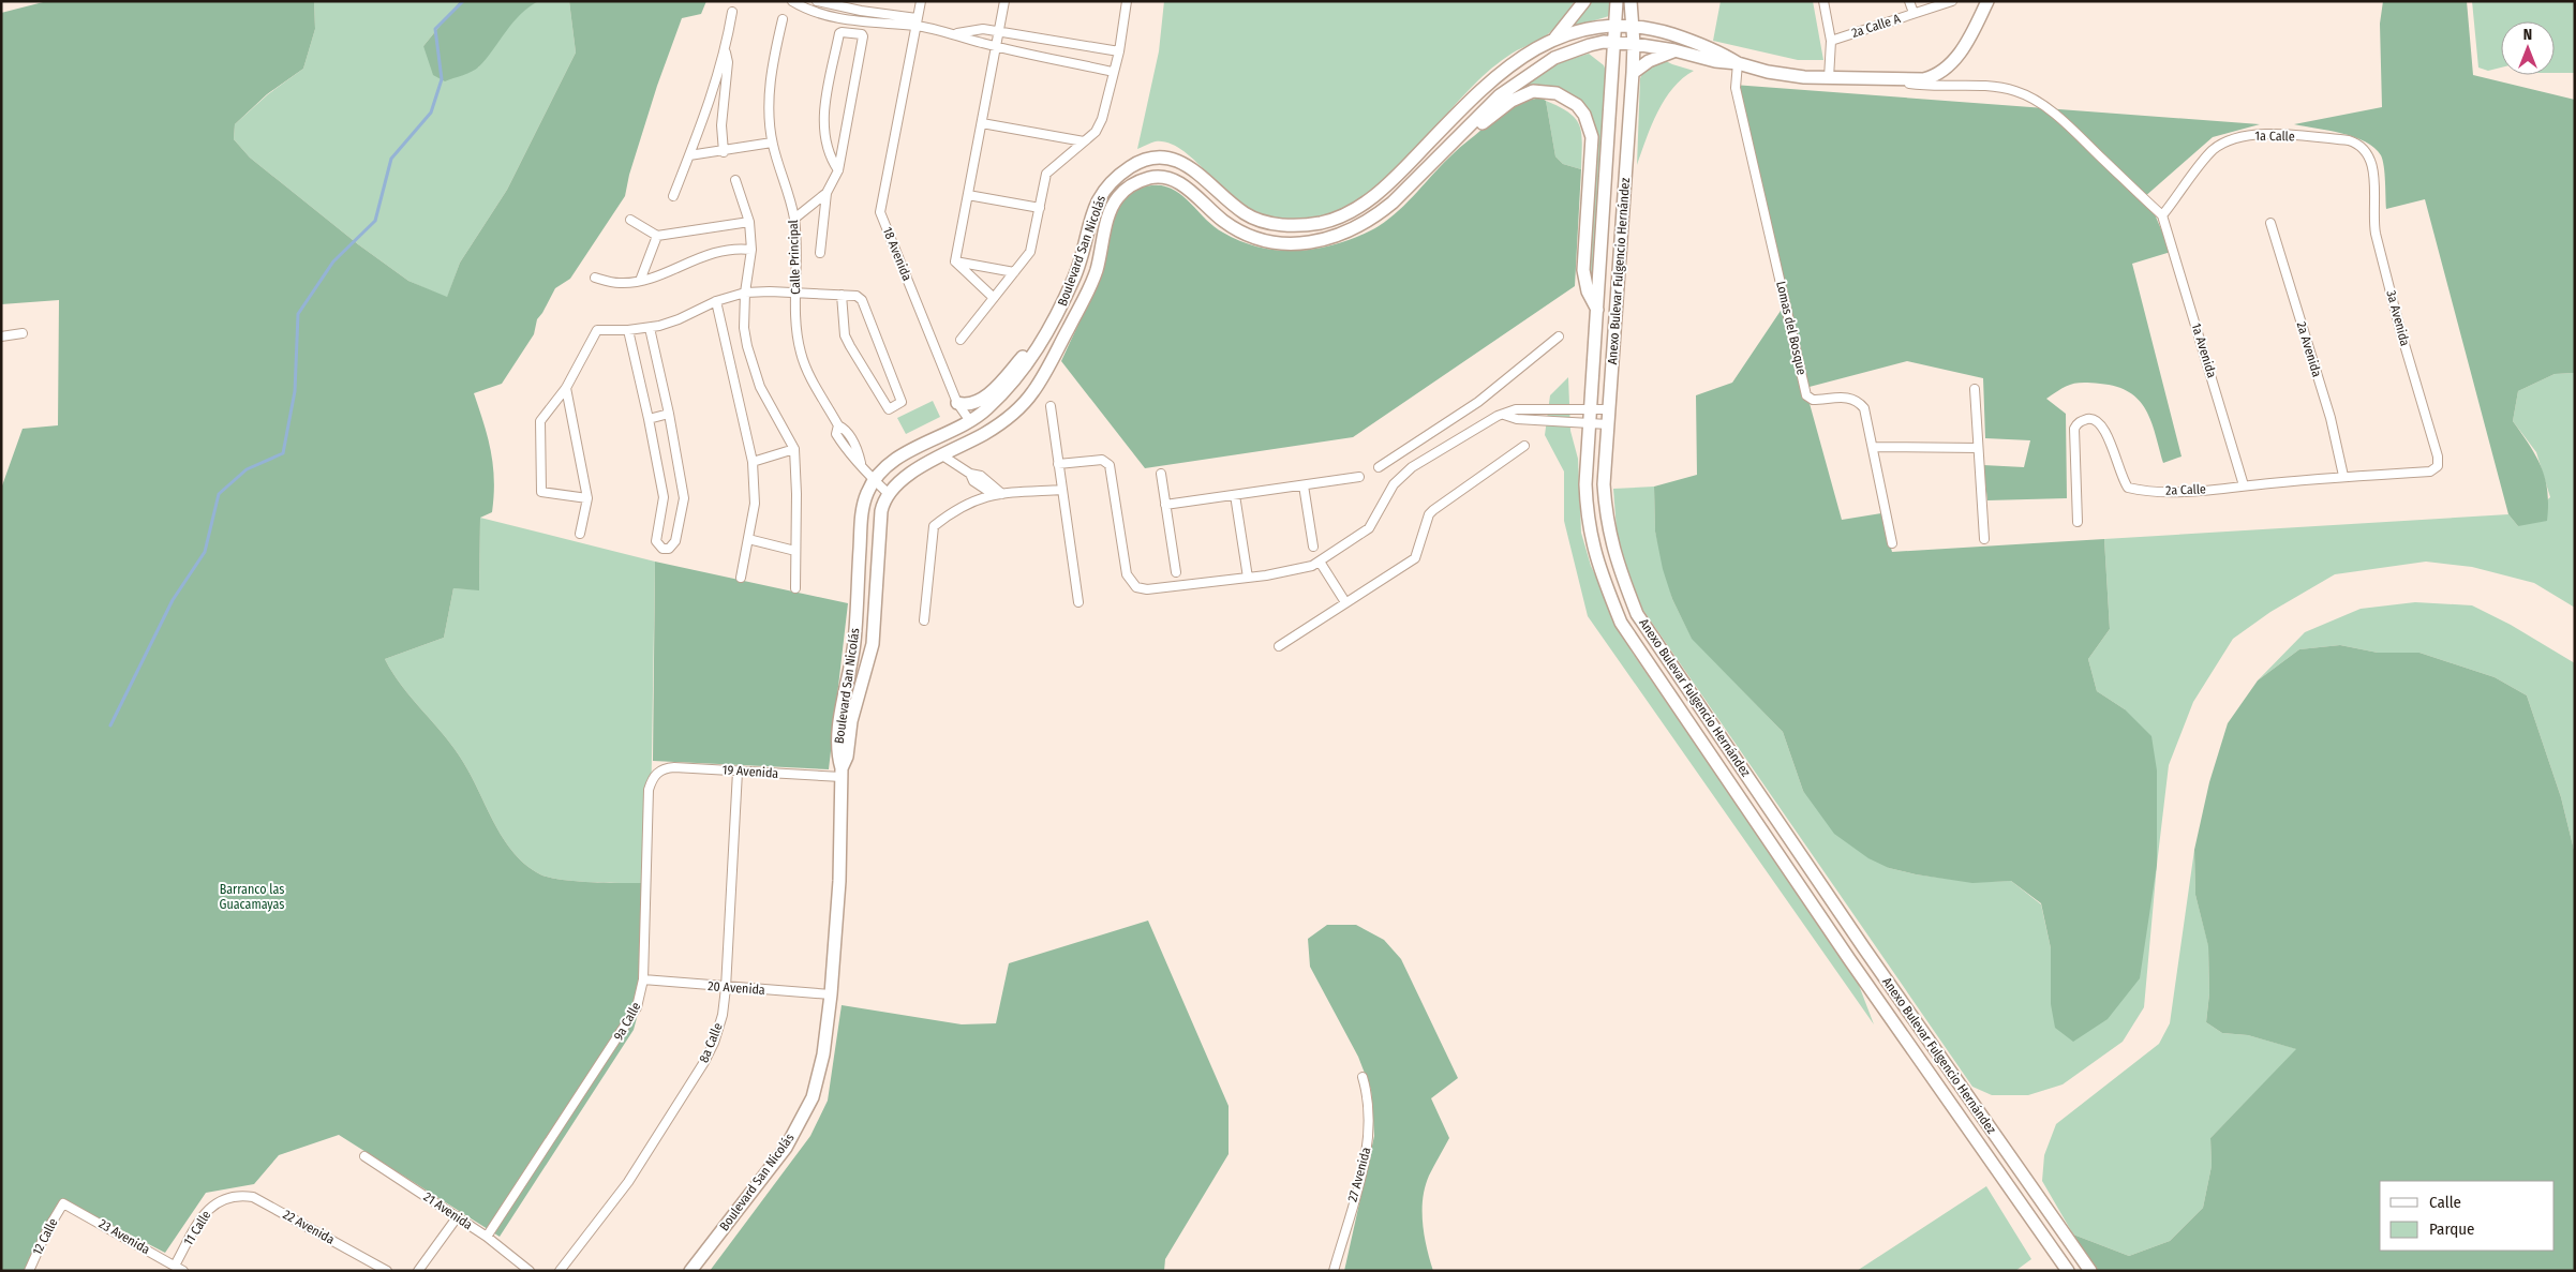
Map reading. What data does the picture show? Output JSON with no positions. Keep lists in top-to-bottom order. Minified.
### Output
{"streets":{"main road":["Boulevard San Nicolás","Anexo Bulevar Fulgencio Hernández"],"street":["2a Calle A","1a Calle","18 Avenida","Calle Principal","3a Avenida","Lomas del Bosque","2a Avenida","1a Avenida","2a Calle","19 Avenida","20 Avenida","9a Calle","8a Calle","27 Avenida","21 Avenida","22 Avenida","11 Calle","12 Calle","23 Avenida"]},"crossings":[["1a Calle","3a Avenida"],["1a Calle","1a Avenida"],["Boulevard San Nicolás","18 Avenida"],["Boulevard San Nicolás","Calle Principal"],["Boulevard San Nicolás","Anexo Bulevar Fulgencio Hernández"],["Boulevard San Nicolás","Lomas del Bosque"],["Boulevard San Nicolás","19 Avenida"],["Boulevard San Nicolás","20 Avenida"],["3a Avenida","2a Calle"],["2a Avenida","2a Calle"],["1a Avenida","2a Calle"],["19 Avenida","9a Calle"],["19 Avenida","8a Calle"],["20 Avenida","9a Calle"],["20 Avenida","8a Calle"],["9a Calle","21 Avenida"],["22 Avenida","11 Calle"],["11 Calle","23 Avenida"],["12 Calle","23 Avenida"]],"parks":["Barranco las Guacamayas"],"legend":["Calle","Parque"],"north":"top"}
